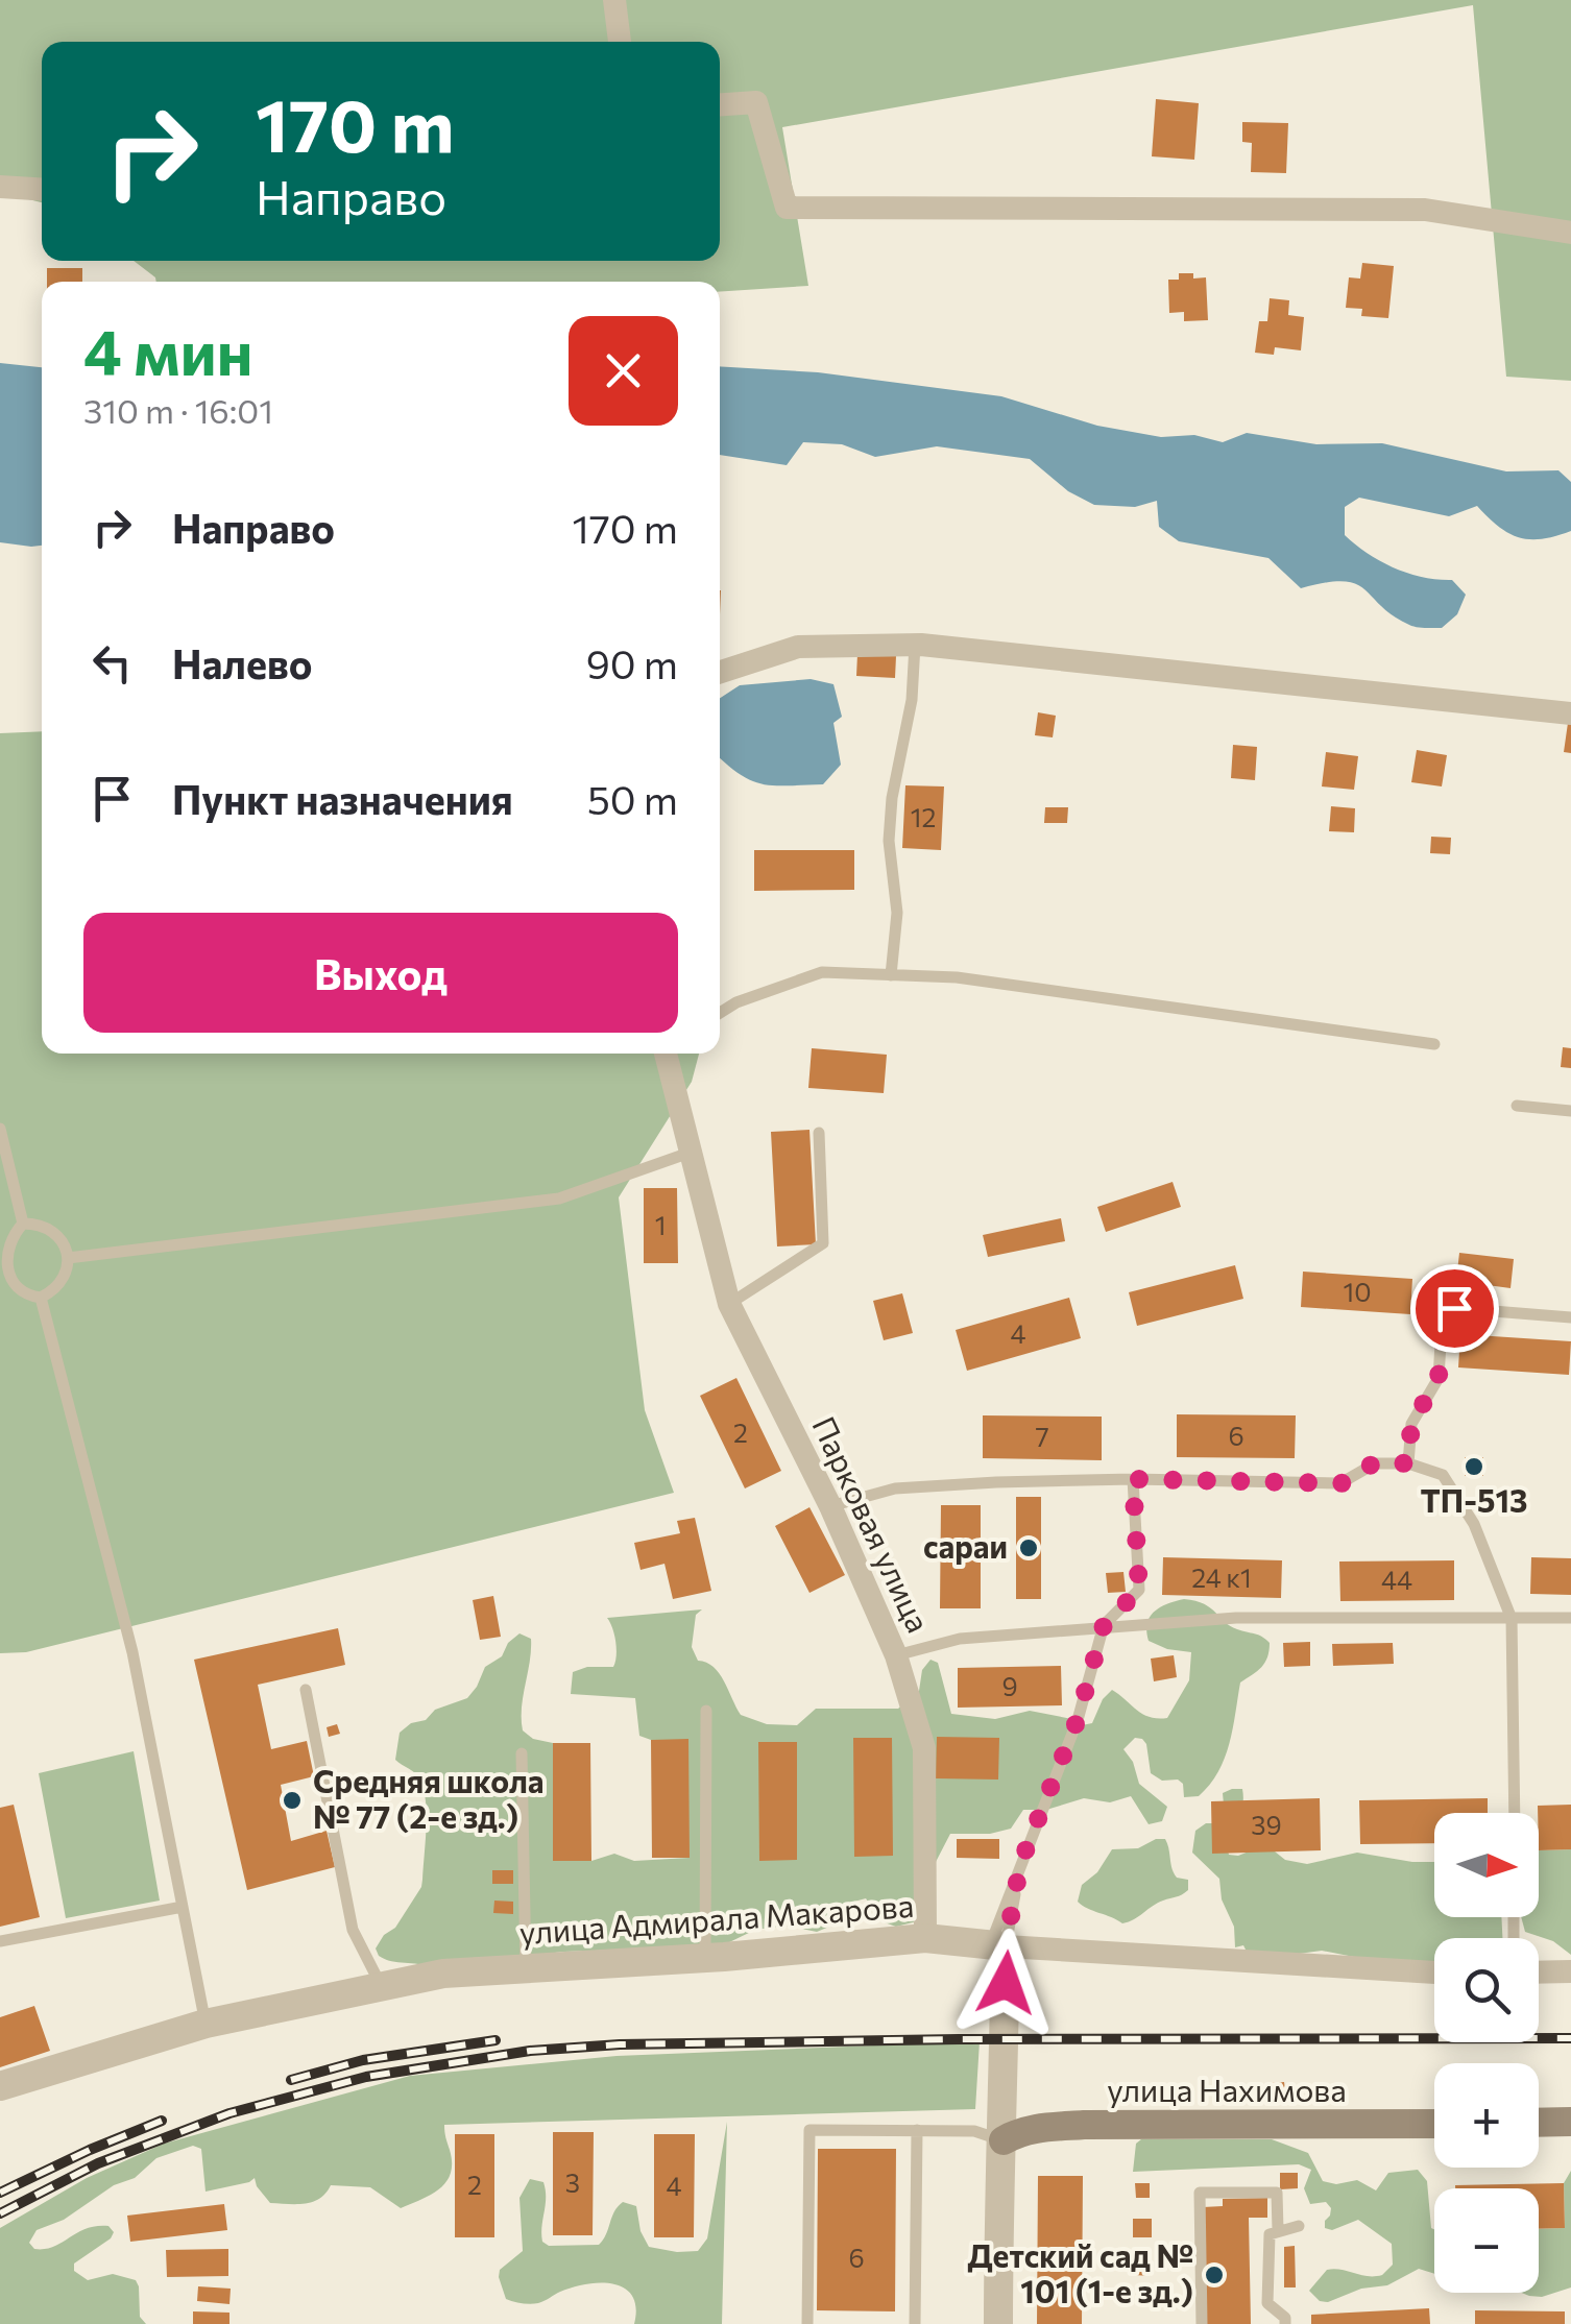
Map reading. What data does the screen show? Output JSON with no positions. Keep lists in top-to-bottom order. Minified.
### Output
{"streets":{"main road":["улица Нахимова"],"street":["Парковая улица","улица Адмирала Макарова"]},"crossings":[["Парковая улица","улица Адмирала Макарова"]],"places":["ТП-513","сараи","Средняя школа № 77 (2-е зд.)","Детский сад № 101 (1-е зд.)"],"house_numbers":["12","1","10","4","2","6","7","24 к1","44","9","39","3","2","4","6"],"north":"right","page":{"turn":["170 m","Направо"],"heading":["4 мин","310 m · 16:01"],"list":[{"name":"Направо","value":"170 m"},{"name":"Налево","value":"90 m"},{"name":"Пункт назначения","value":"50 m"}],"buttons":"Выход","map_buttons":["+","−"]}}
